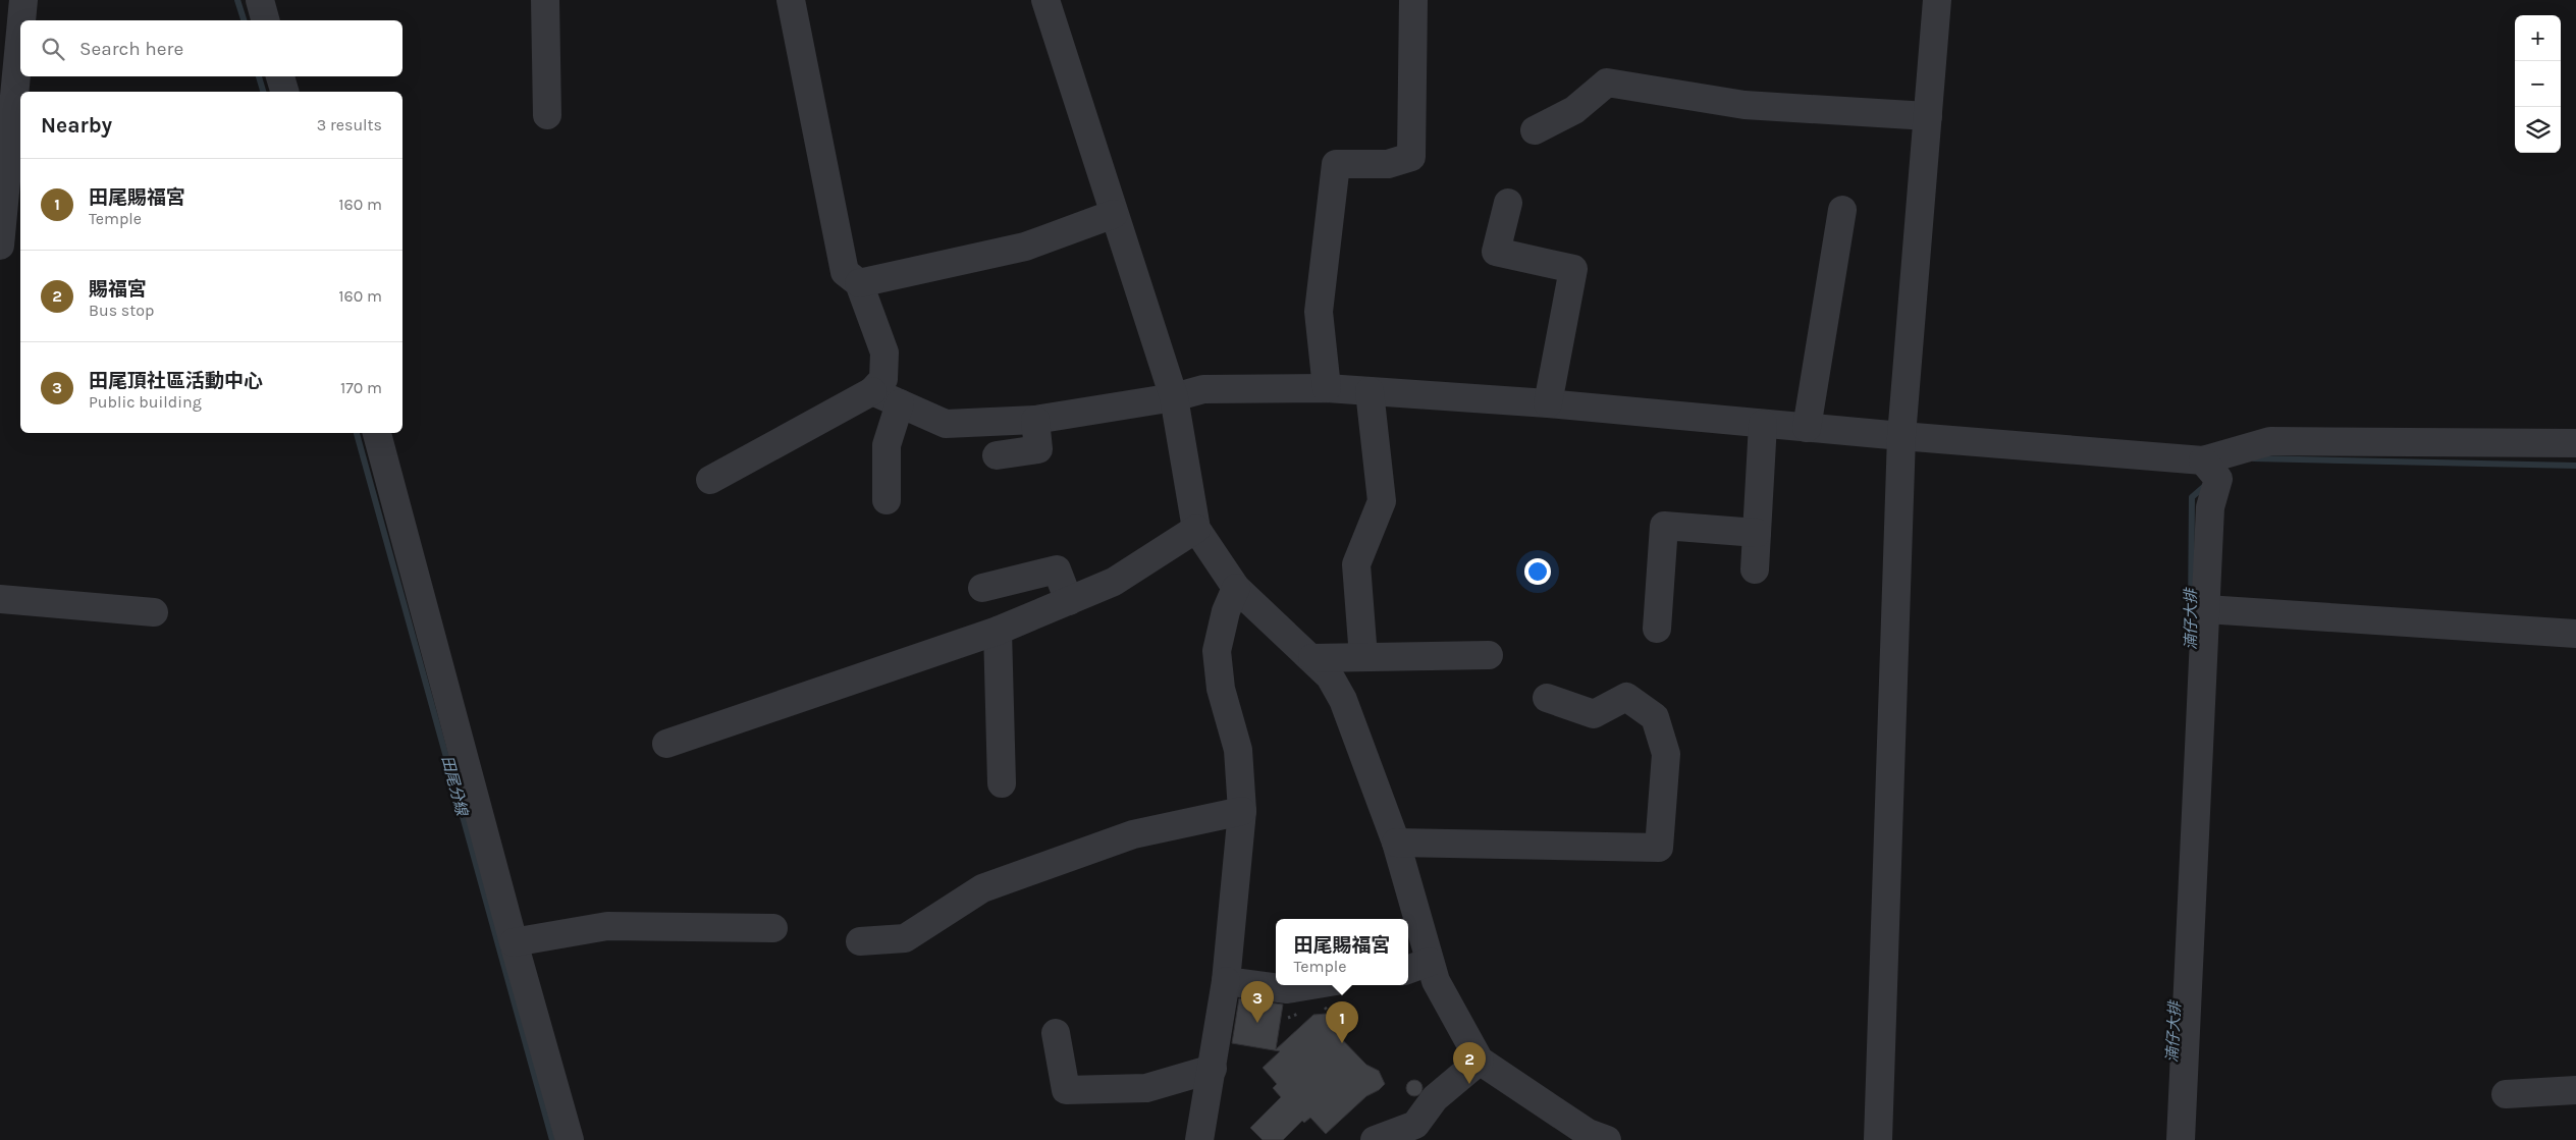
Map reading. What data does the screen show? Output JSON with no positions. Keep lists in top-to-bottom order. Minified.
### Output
{"water":["湳仔大排","田尾分線"],"page":{"map_buttons":["+","−"],"search":"Search here","heading":["Nearby","3 results"],"list":[{"mark":"1","name":"田尾賜福宮","note":"Temple","value":"160 m"},{"mark":"2","name":"賜福宮","note":"Bus stop","value":"160 m"},{"mark":"3","name":"田尾頂社區活動中心","note":"Public building","value":"170 m"}],"popup":["田尾賜福宮","Temple"],"pins":["3","1","2"]}}
